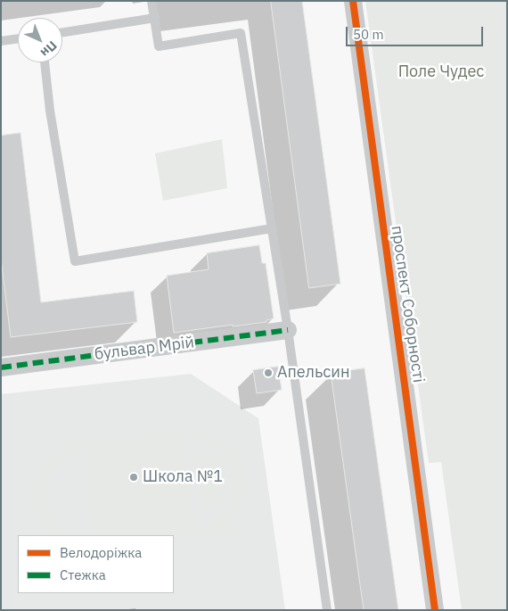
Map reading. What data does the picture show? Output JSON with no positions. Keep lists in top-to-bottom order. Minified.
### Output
{"streets":{"street":["проспект Соборності","бульвар Мрій"]},"parks":["Поле Чудес"],"places":["Апельсин","Школа №1"],"legend":["Велодоріжка","Стежка"],"scale_bar":"50 m","north":"bottom right"}
